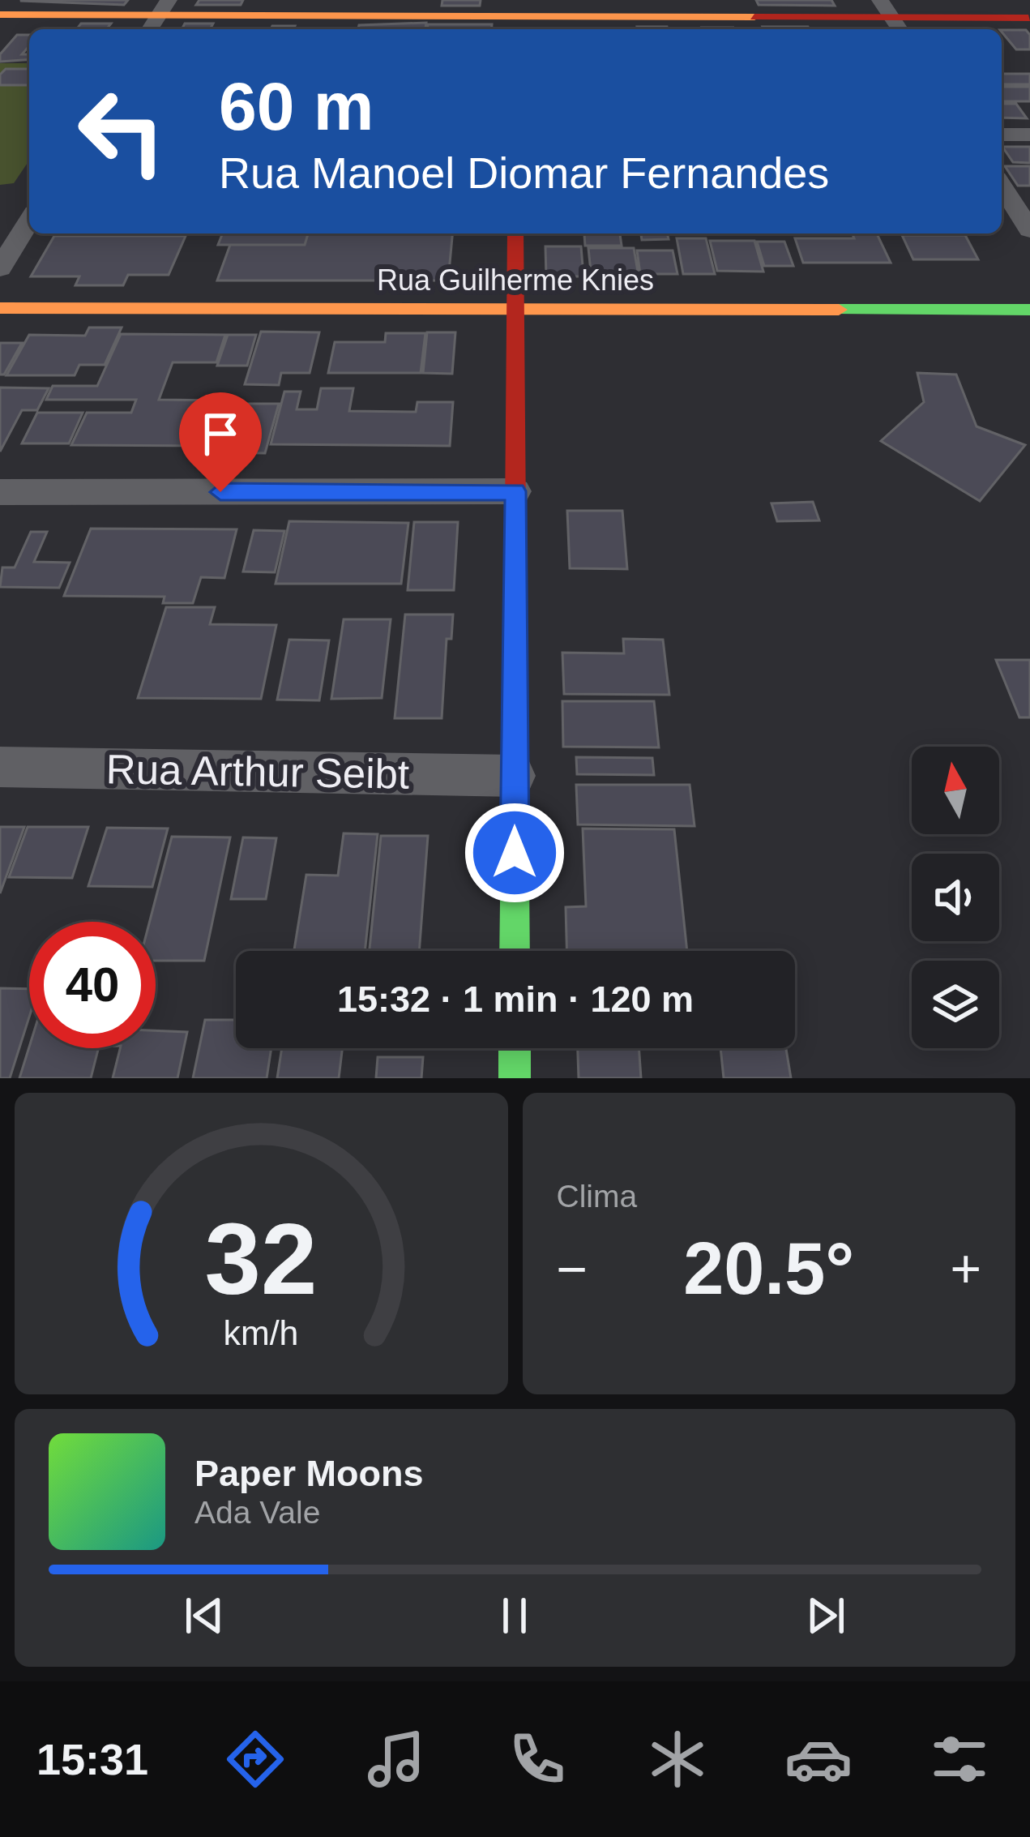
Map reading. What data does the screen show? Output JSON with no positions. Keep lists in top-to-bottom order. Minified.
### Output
{"streets":{"street":["Rua Guilherme Knies","Rua Arthur Seibt"]},"north":"top","page":{"turn":["60 m","Rua Manoel Diomar Fernandes"],"limit":"40","trip":"15:32 · 1 min · 120 m","tile":"Clima","heat":["−","20.5°","+"],"song":["Paper Moons","Ada Vale"],"tabs":"15:31","gauge":["32","km/h"]}}
